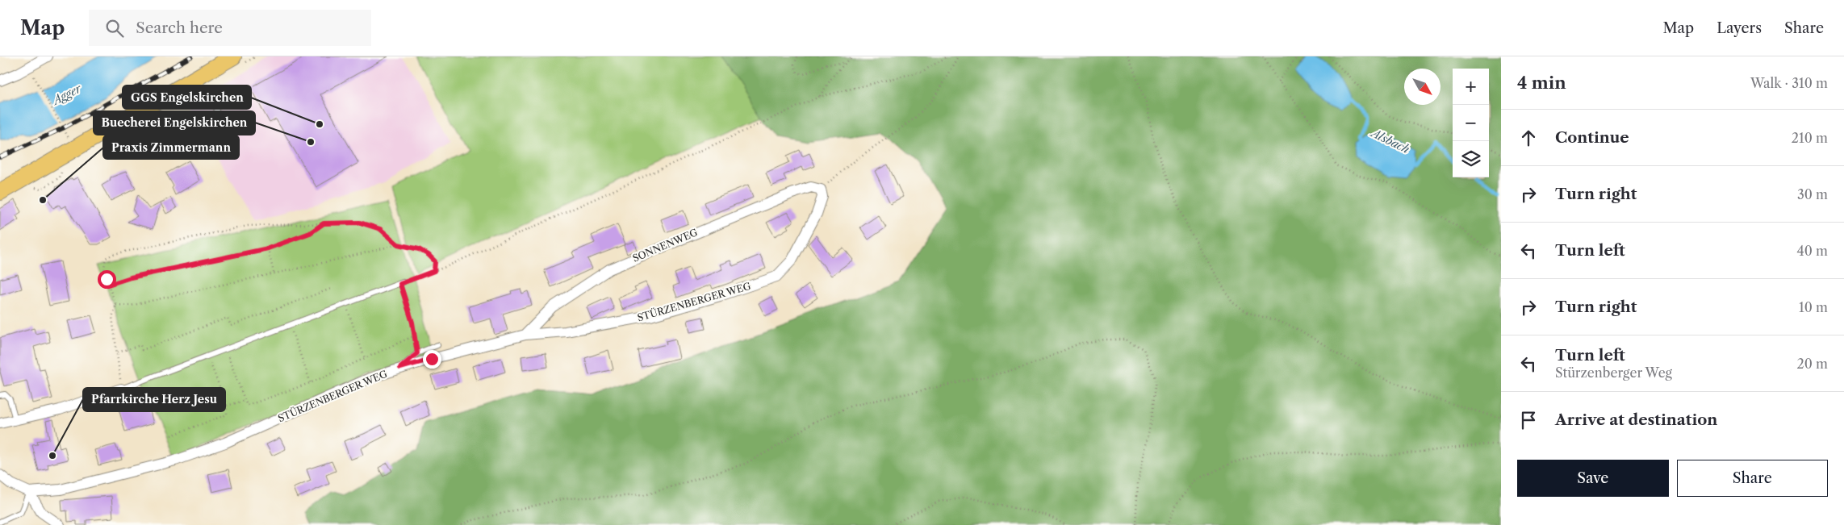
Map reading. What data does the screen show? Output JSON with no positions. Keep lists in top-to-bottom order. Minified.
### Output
{"streets":{"street":["SONNENWEG","STÜRZENBERGER WEG"]},"crossings":[["SONNENWEG","STÜRZENBERGER WEG"]],"water":["Agger","Alsbach"],"places":["GGS Engelskirchen","Buecherei Engelskirchen","Praxis Zimmermann","Pfarrkirche Herz Jesu"],"north":"bottom right","page":{"header":"Map","search":"Search here","nav":["Map","Layers","Share"],"heading":["4 min","Walk · 310 m"],"map_buttons":["+","−"],"list":[["Continue","210 m"],["Turn right","30 m"],["Turn left","40 m"],["Turn right","10 m"],["Turn left","Stürzenberger Weg","20 m"],"Arrive at destination"],"buttons":["Save","Share"]}}
